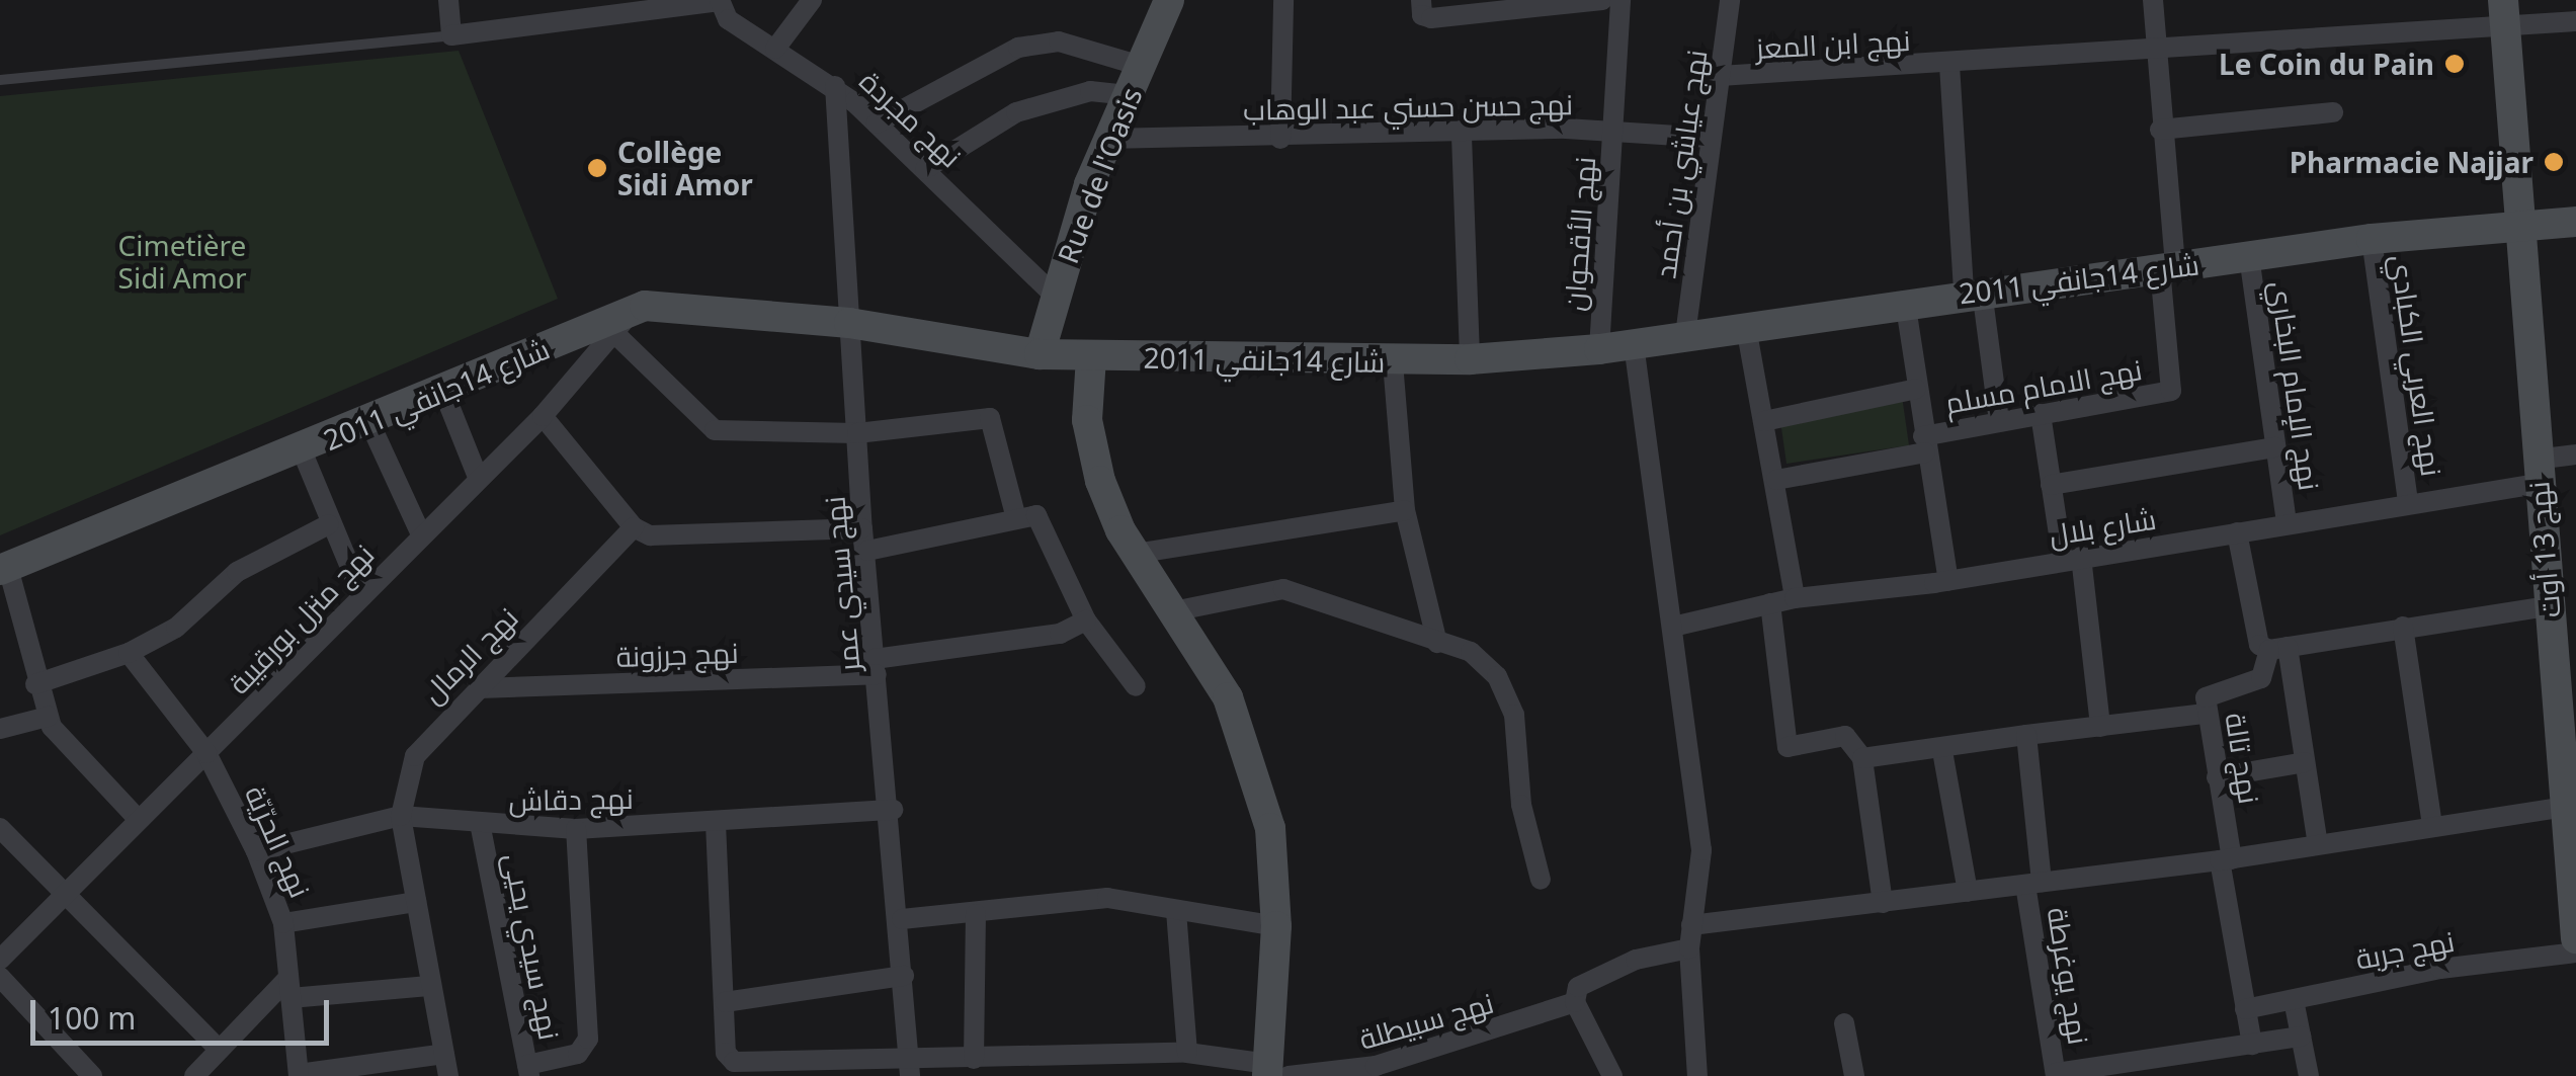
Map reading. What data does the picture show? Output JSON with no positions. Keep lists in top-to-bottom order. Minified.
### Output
{"streets":{"street":["نهج ابن المعز","نهج حسن حسني عبد الوهاب","نهج مجردة","نهج عياشي بن أحمد","Rue de l'Oasis","نهج الأقحوان","شارع 14جانفي 2011","نهج العربي الكبادي","نهج الامام مسلم","نهج الإمام البخاري","شارع بلال","نهج 13 أوت","نهج سيدي عمر","نهج منزل بورقيبة","نهج جرزونة","نهج الرمال","نهج تالة","نهج دقاش","نهج الحرّيّة","نهج سيدي يحيى","نهج جربة","نهج يوغرطة","نهج سبيطلة"]},"crossings":[["نهج ابن المعز","نهج عياشي بن أحمد"],["نهج ابن المعز","شارع 14جانفي 2011"],["نهج ابن المعز","نهج الامام مسلم"],["نهج ابن المعز","نهج 13 أوت"],["نهج حسن حسني عبد الوهاب","نهج عياشي بن أحمد"],["نهج حسن حسني عبد الوهاب","Rue de l'Oasis"],["نهج حسن حسني عبد الوهاب","نهج الأقحوان"],["نهج مجردة","Rue de l'Oasis"],["نهج مجردة","نهج سيدي عمر"],["نهج عياشي بن أحمد","شارع 14جانفي 2011"],["Rue de l'Oasis","شارع 14جانفي 2011"],["نهج الأقحوان","شارع 14جانفي 2011"],["شارع 14جانفي 2011","نهج العربي الكبادي"],["شارع 14جانفي 2011","نهج الامام مسلم"],["شارع 14جانفي 2011","نهج الإمام البخاري"],["شارع 14جانفي 2011","نهج 13 أوت"],["شارع 14جانفي 2011","نهج سيدي عمر"],["شارع 14جانفي 2011","نهج منزل بورقيبة"],["نهج العربي الكبادي","شارع بلال"],["نهج الإمام البخاري","شارع بلال"],["شارع بلال","نهج 13 أوت"],["نهج سيدي عمر","نهج جرزونة"],["نهج سيدي عمر","نهج دقاش"],["نهج سيدي عمر","نهج سبيطلة"],["نهج منزل بورقيبة","نهج الحرّيّة"],["نهج جرزونة","نهج الرمال"],["نهج الرمال","نهج دقاش"],["نهج تالة","نهج جربة"],["نهج دقاش","نهج الحرّيّة"],["نهج دقاش","نهج سيدي يحيى"]],"parks":["Cimetière Sidi Amor"],"places":["Le Coin du Pain","Pharmacie Najjar","Collège Sidi Amor"],"scale_bar":"100 m"}
